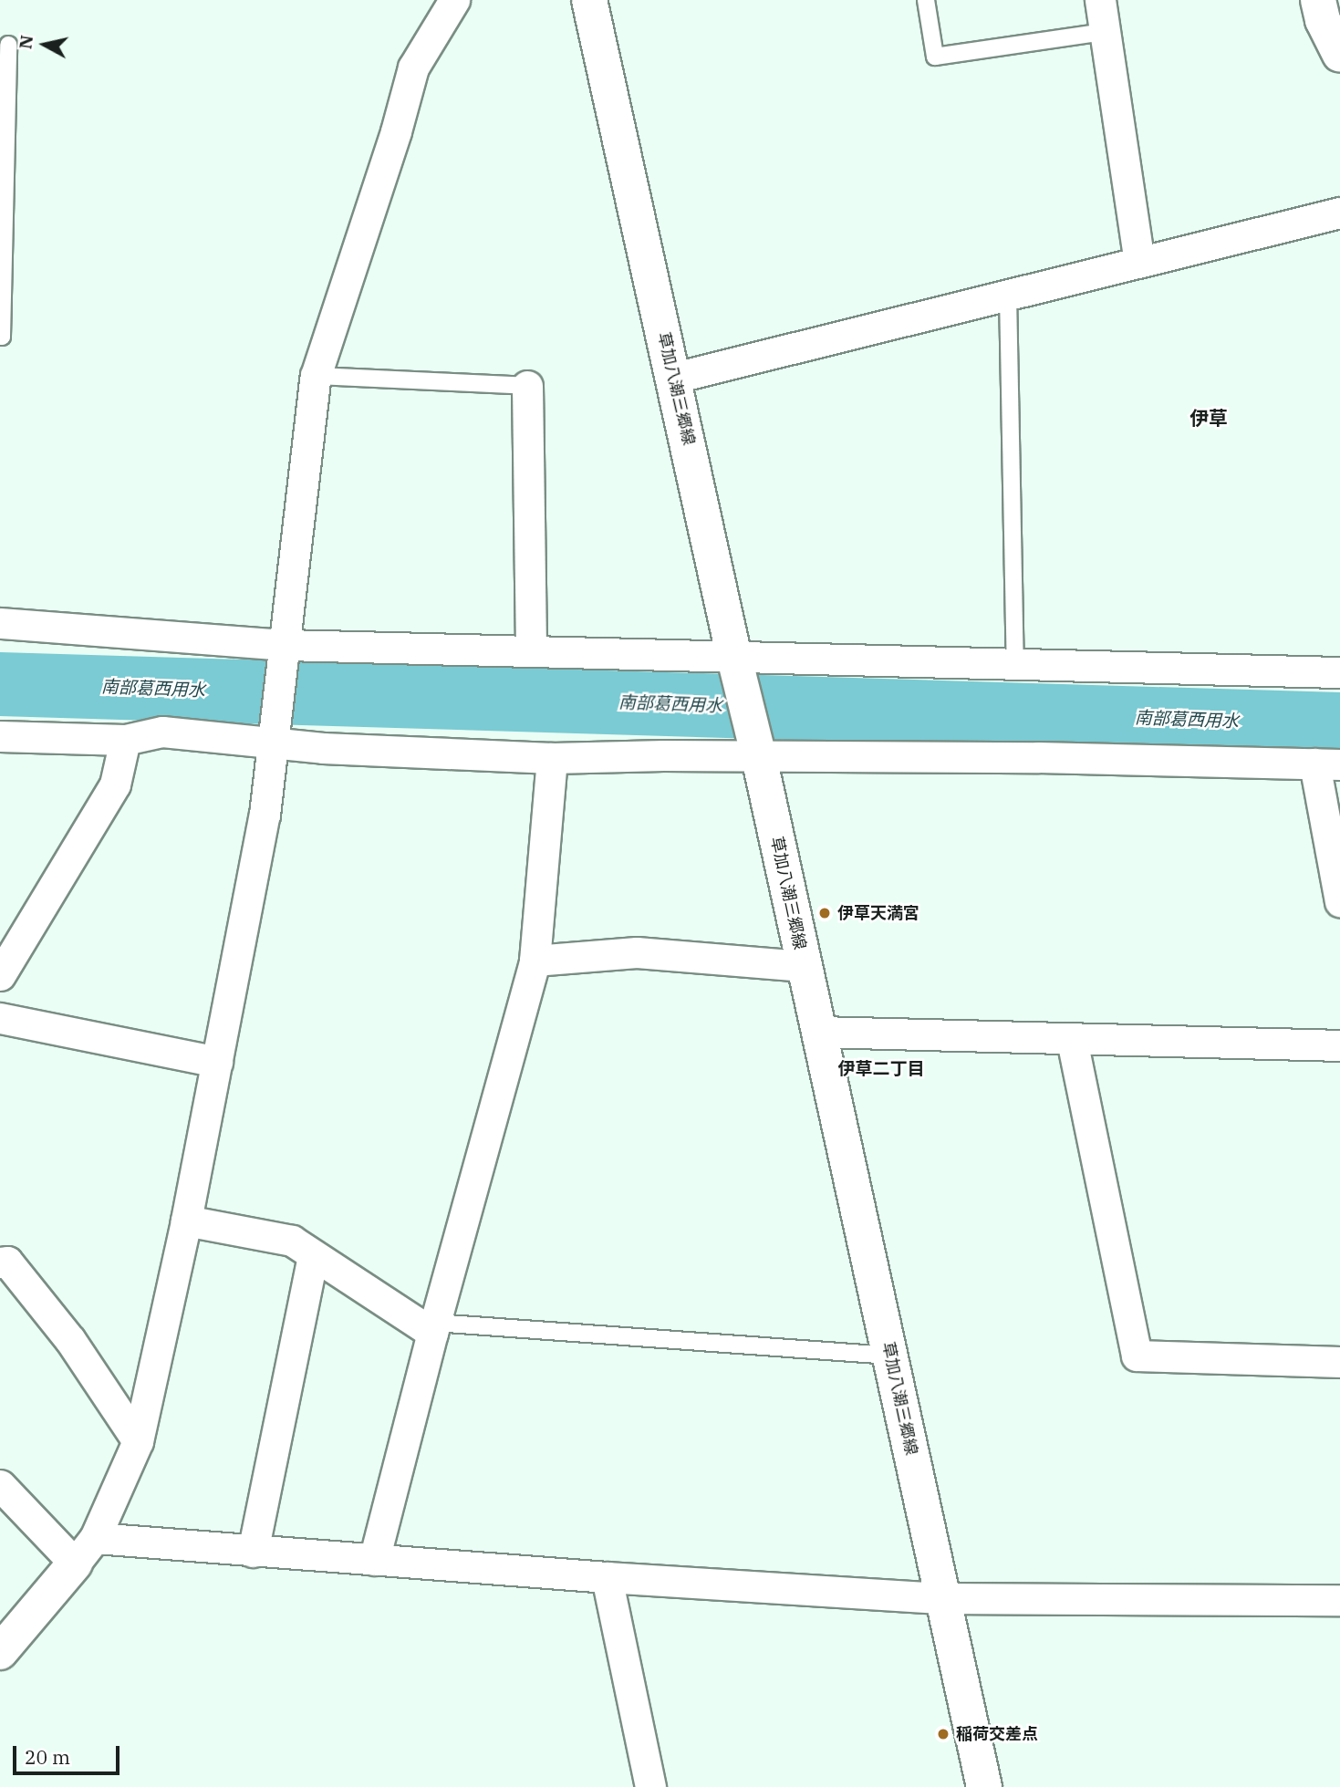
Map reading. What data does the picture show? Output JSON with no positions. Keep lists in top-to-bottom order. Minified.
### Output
{"streets":{"main road":["草加八潮三郷線"]},"districts":["伊草","伊草二丁目"],"water":["南部葛西用水"],"places":["伊草天満宮","稲荷交差点"],"scale_bar":"20 m","north":"left"}
